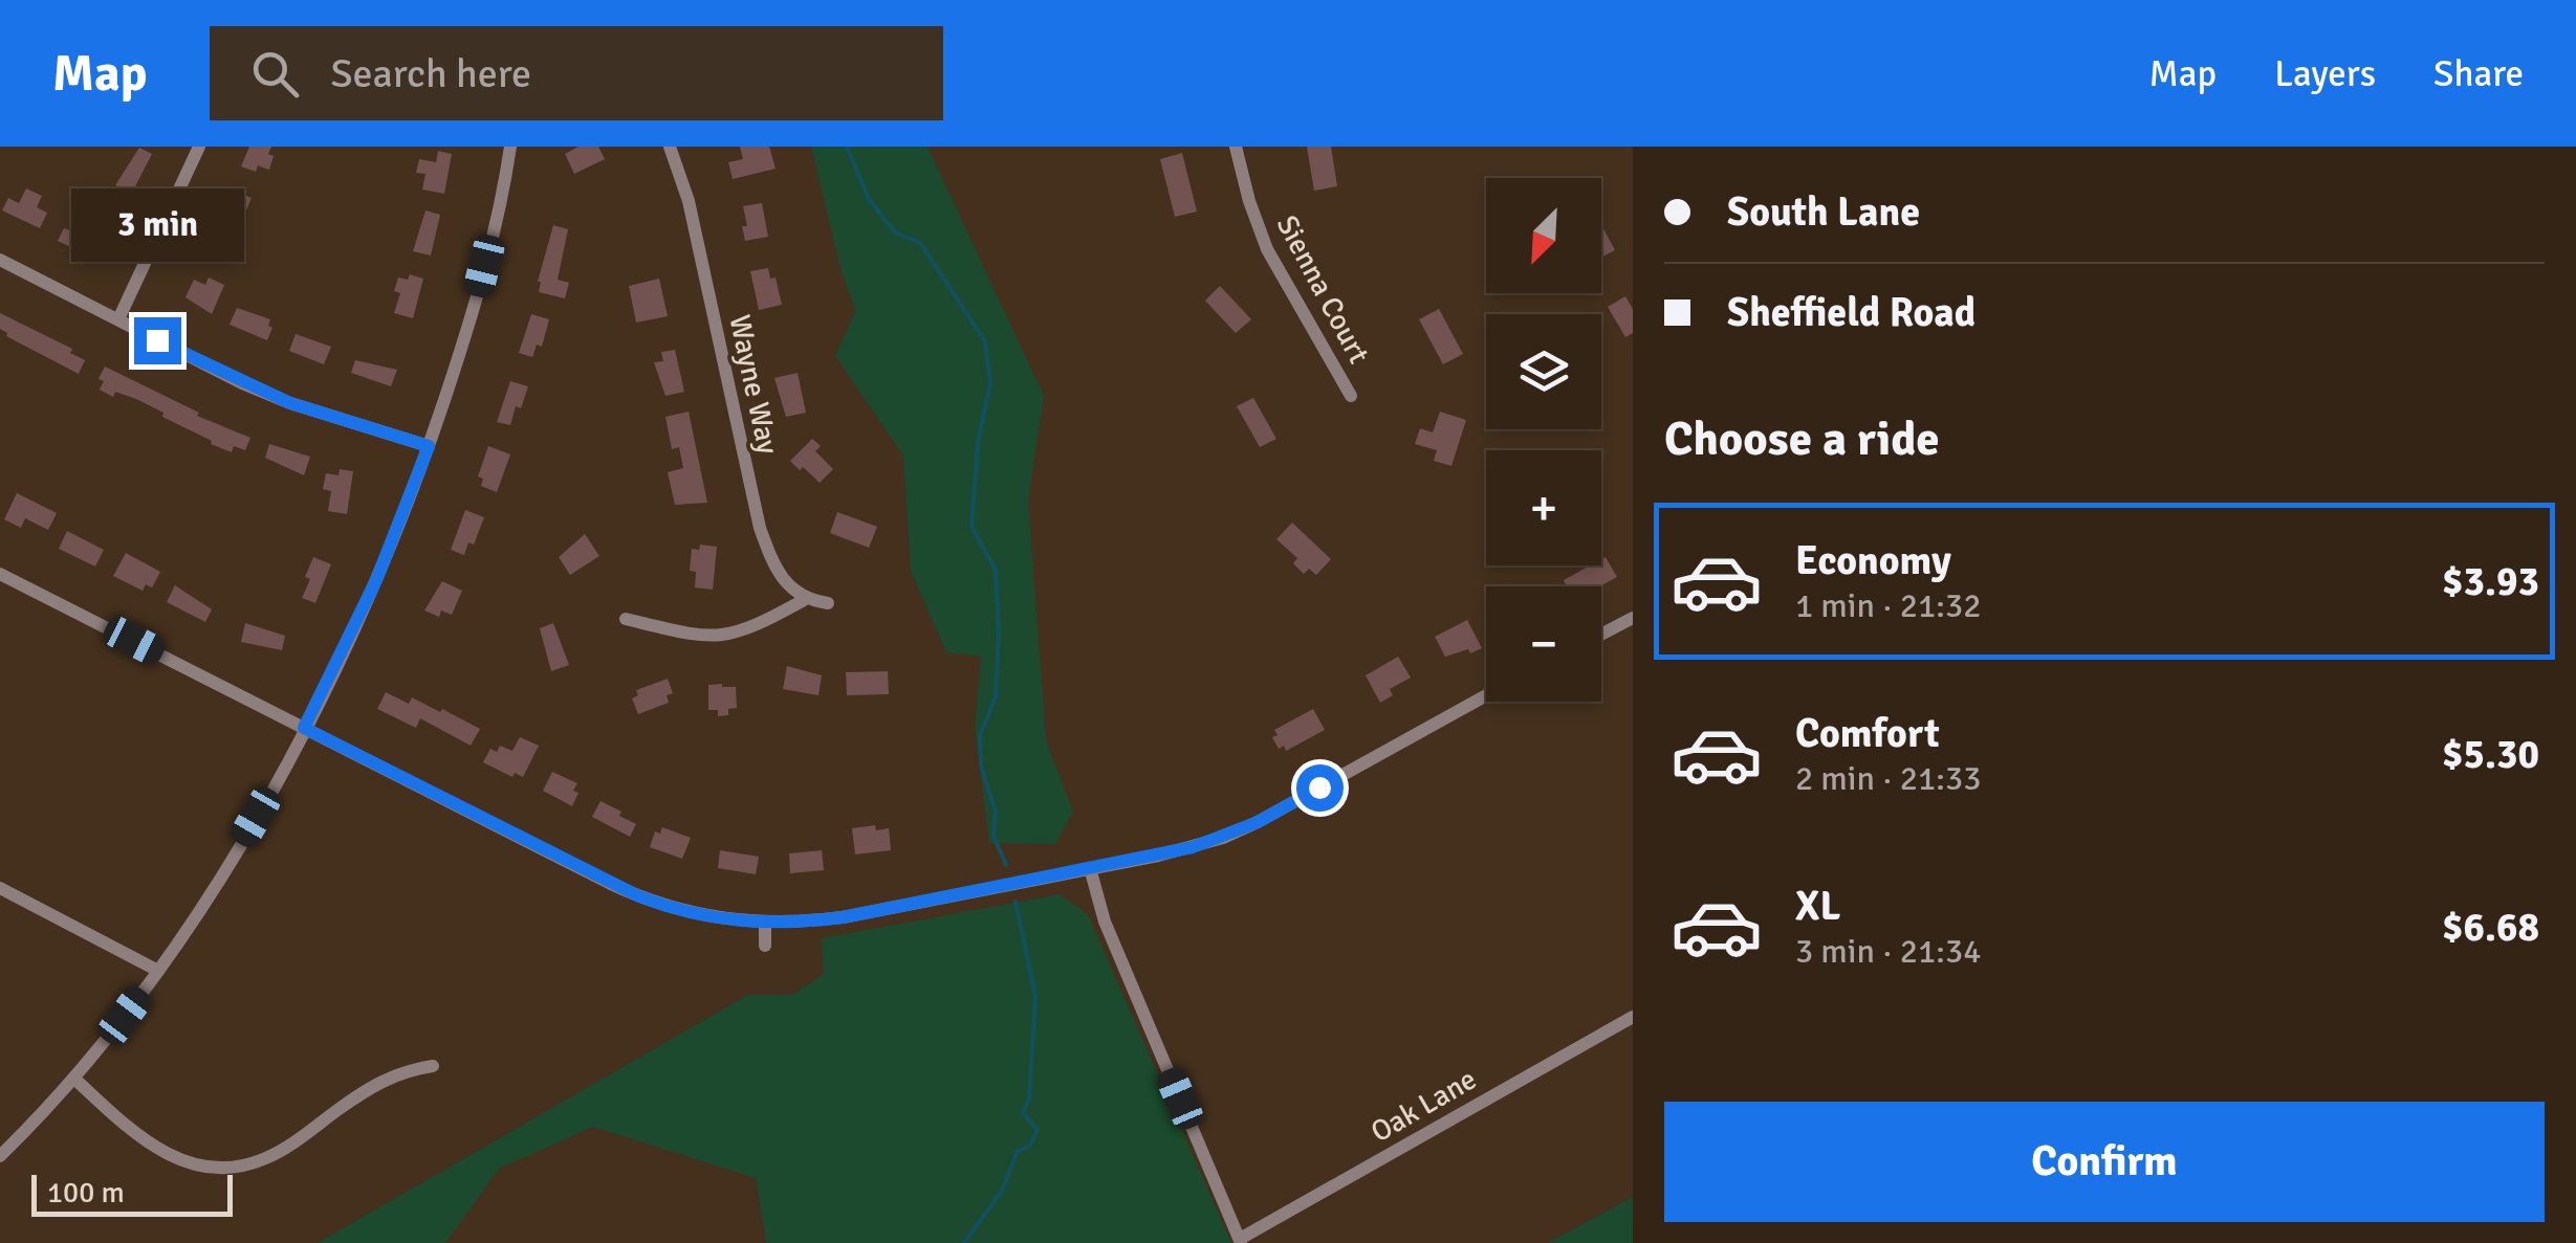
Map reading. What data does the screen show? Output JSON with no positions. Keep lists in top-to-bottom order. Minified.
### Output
{"streets":{"street":["Sienna Court","Wayne Way","Oak Lane"]},"scale_bar":"100 m","north":"bottom left","page":{"header":"Map","search":"Search here","nav":["Map","Layers","Share"],"banner":["South Lane","Sheffield Road"],"map_buttons":["+","−"],"bubble":"3 min","heading":"Choose a ride","list":[{"name":"Economy","note":"1 min · 21:32","value":"$3.93"},{"name":"Comfort","note":"2 min · 21:33","value":"$5.30"},{"name":"XL","note":"3 min · 21:34","value":"$6.68"}],"buttons":"Confirm","scale":"100 m"}}
